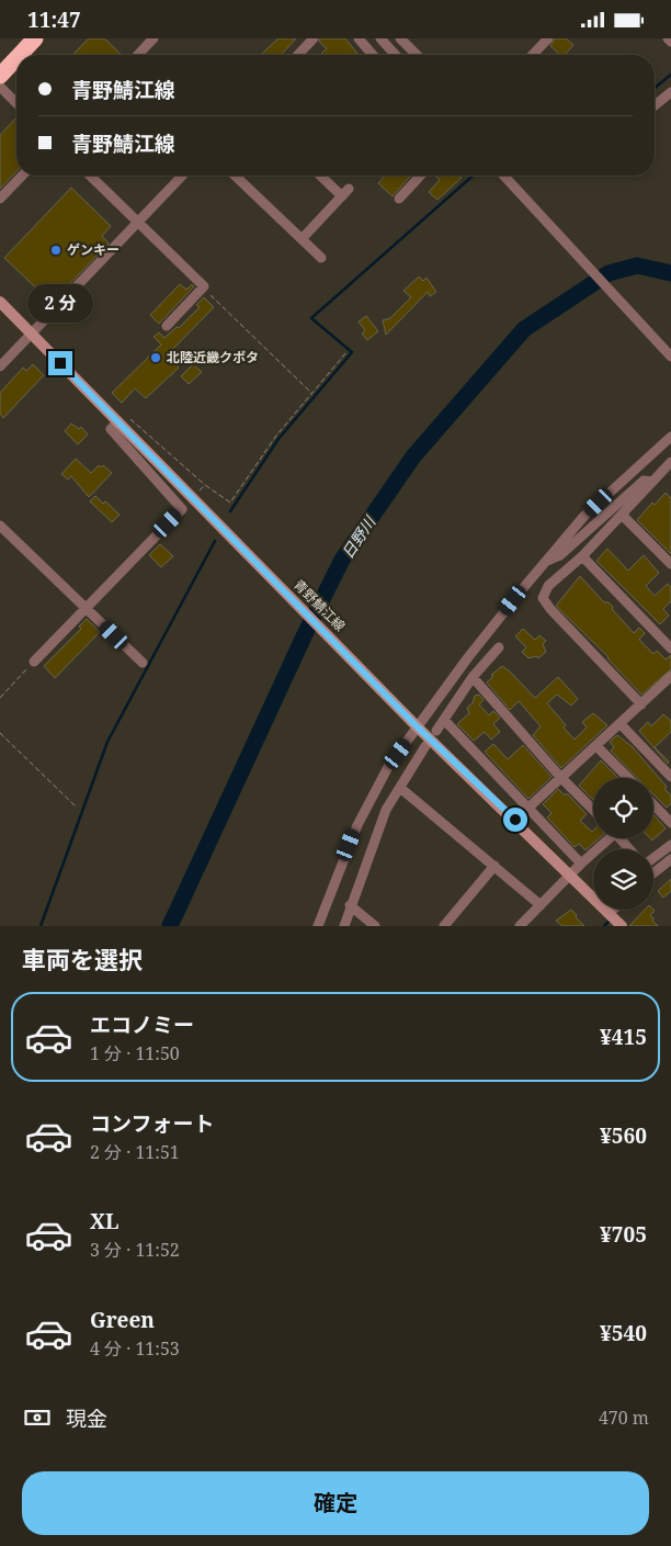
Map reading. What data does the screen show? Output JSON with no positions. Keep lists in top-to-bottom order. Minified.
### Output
{"streets":{"main road":["青野鯖江線"]},"water":["日野川"],"places":["ゲンキー","北陸近畿クボタ"],"page":{"status":"11:47","banner":["青野鯖江線","青野鯖江線"],"bubble":"2 分","heading":"車両を選択","list":[{"name":"エコノミー","note":"1 分 · 11:50","value":"¥415"},{"name":"コンフォート","note":"2 分 · 11:51","value":"¥560"},{"name":"XL","note":"3 分 · 11:52","value":"¥705"},{"name":"Green","note":"4 分 · 11:53","value":"¥540"}],"pay":["現金","470 m"],"buttons":"確定"}}
